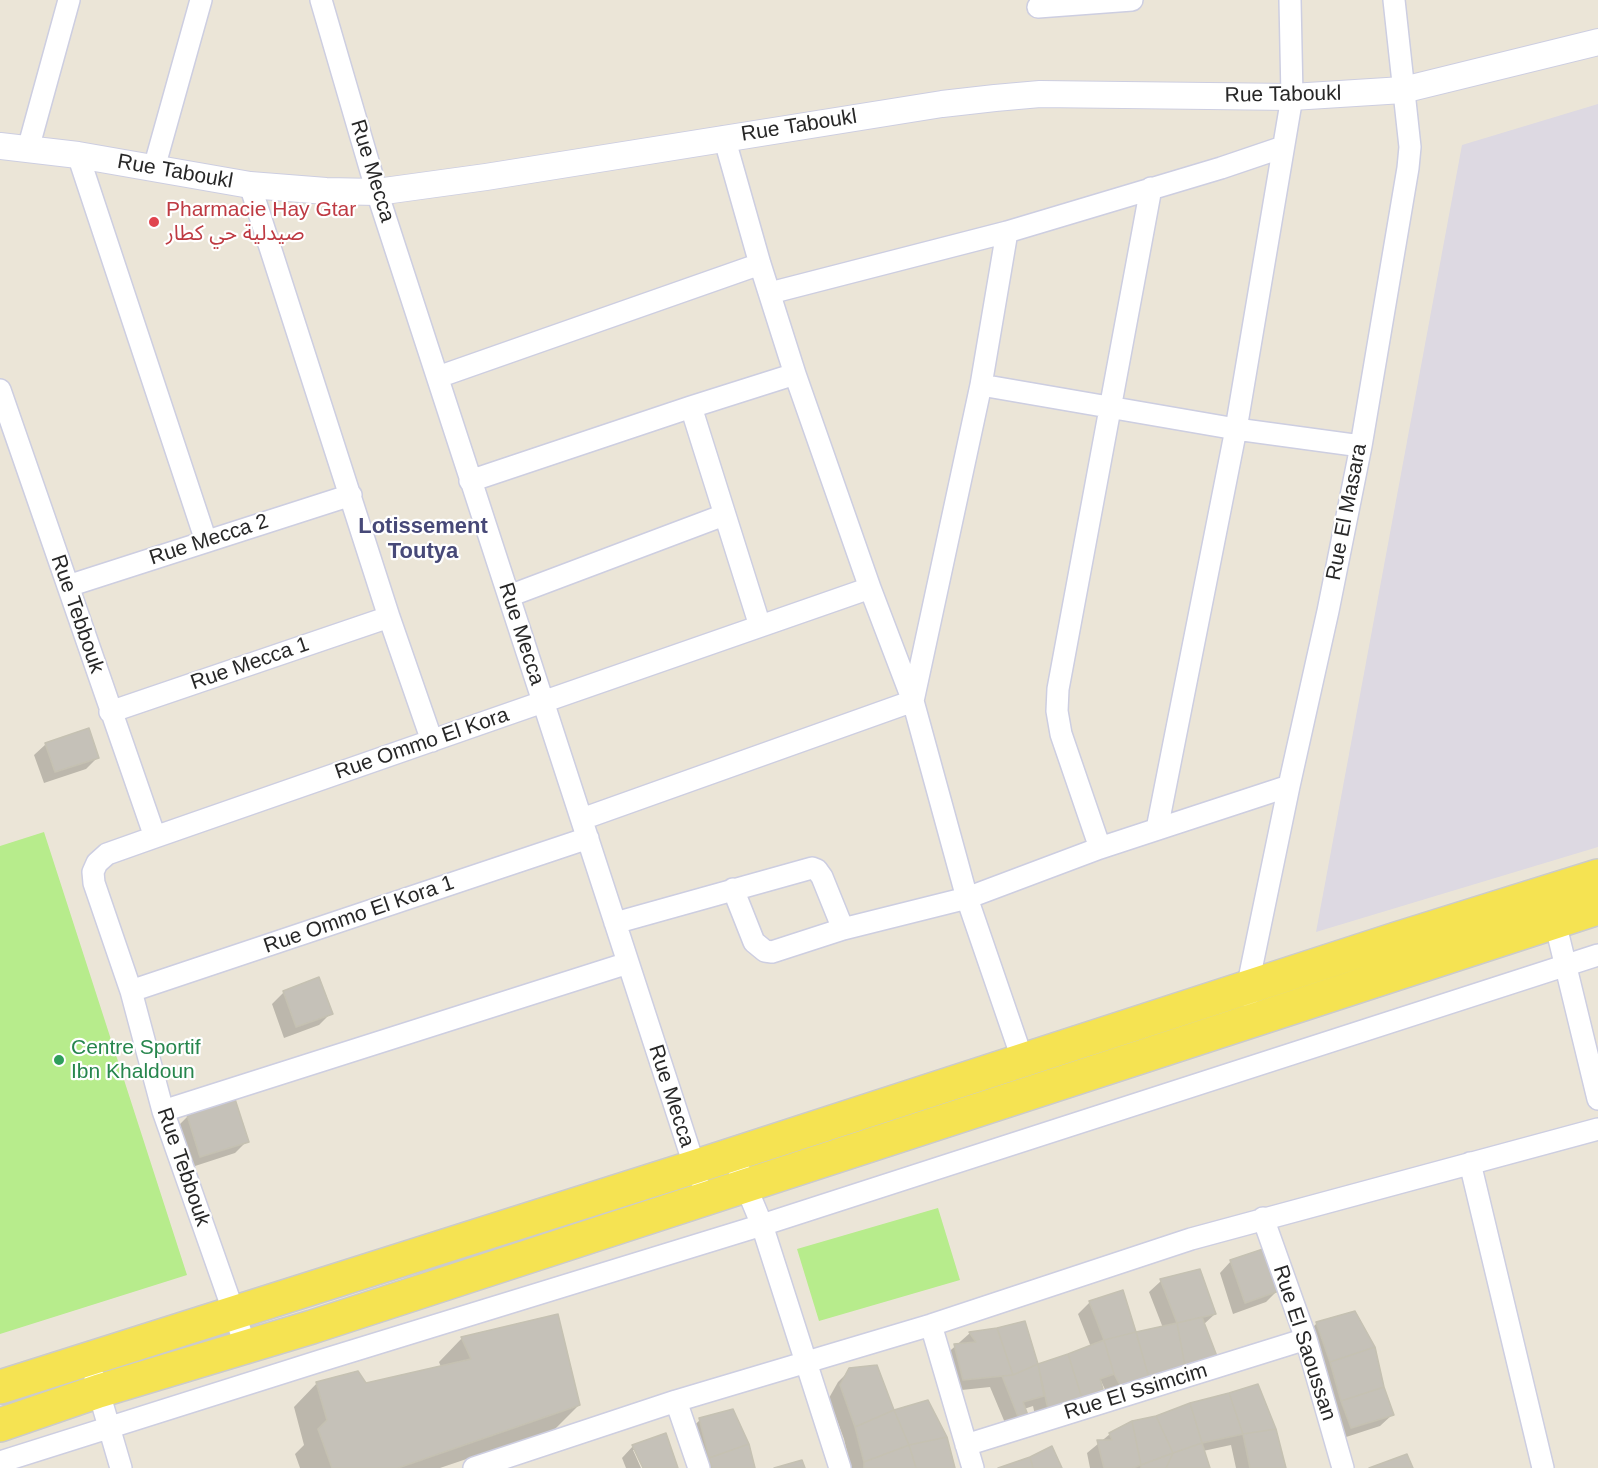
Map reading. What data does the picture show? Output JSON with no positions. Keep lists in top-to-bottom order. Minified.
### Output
{"streets":{"street":["Rue Taboukl","Rue Mecca","Rue El Masara","Rue Mecca 2","Rue Tebbouk","Rue Mecca 1","Rue Ommo El Kora","Rue Ommo El Kora 1","Rue El Saoussan","Rue El Ssimcim"]},"crossings":[["Rue Taboukl","Rue Mecca"],["Rue Taboukl","Rue El Masara"],["Rue Mecca","Rue Ommo El Kora"],["Rue Mecca","Rue Ommo El Kora 1"],["Rue Mecca 2","Rue Tebbouk"],["Rue Tebbouk","Rue Mecca 1"],["Rue Tebbouk","Rue Ommo El Kora"],["Rue Tebbouk","Rue Ommo El Kora 1"],["Rue El Saoussan","Rue El Ssimcim"]],"districts":["Lotissement Toutya"],"places":["Pharmacie Hay Gtar صيدلية حي كطار","Centre Sportif Ibn Khaldoun"]}
